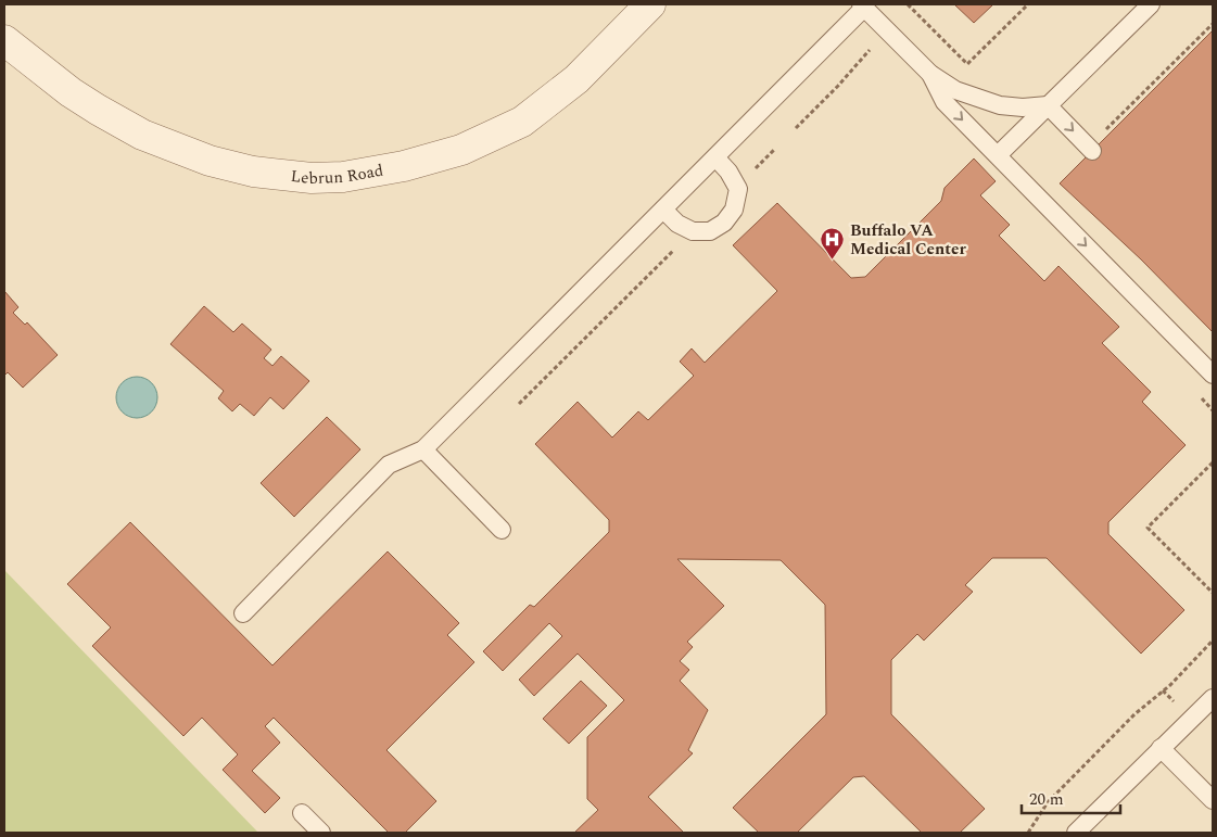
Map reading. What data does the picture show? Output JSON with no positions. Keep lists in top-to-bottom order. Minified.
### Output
{"streets":{"street":["Lebrun Road"]},"places":{"hospital":["Buffalo VA Medical Center"]},"scale_bar":"20 m"}
